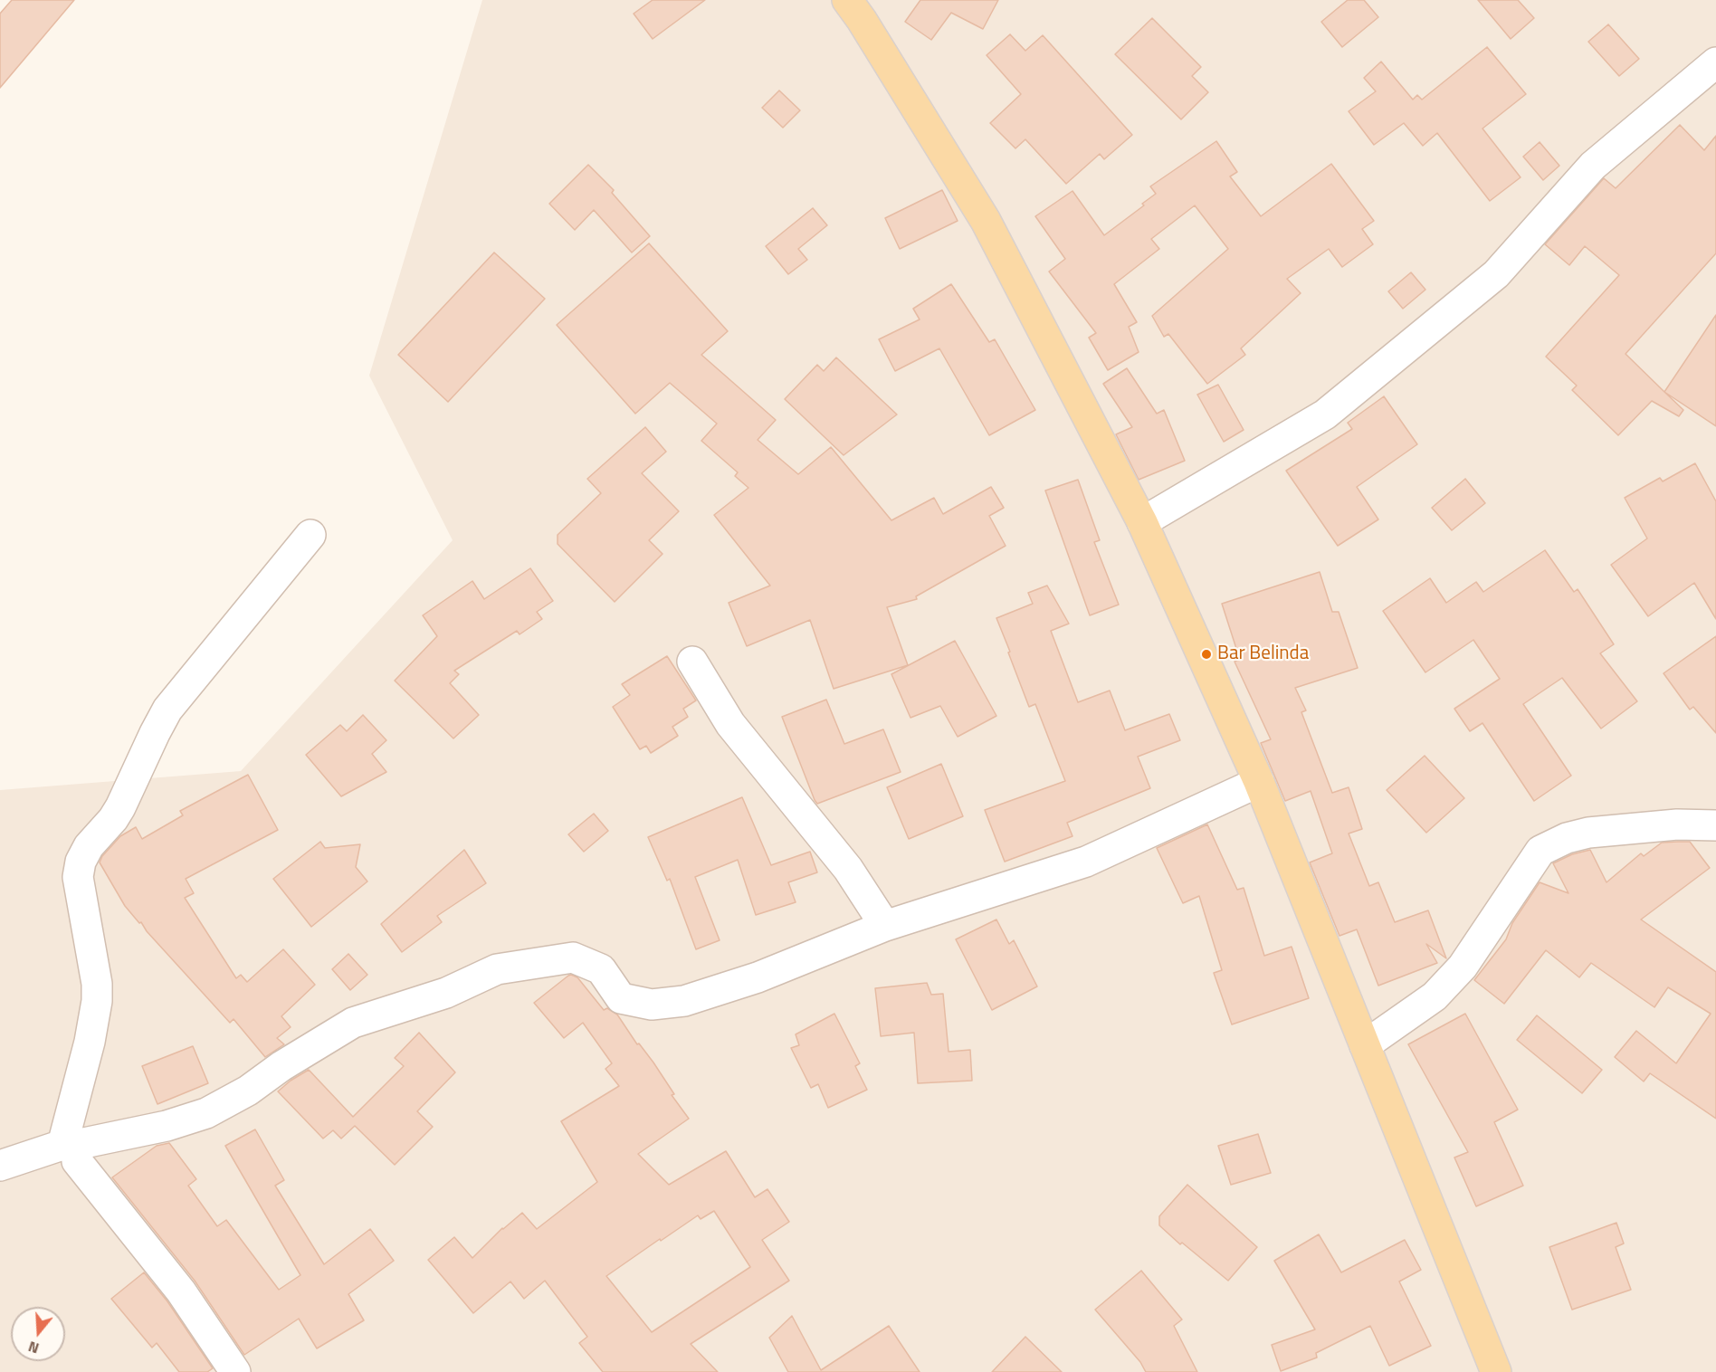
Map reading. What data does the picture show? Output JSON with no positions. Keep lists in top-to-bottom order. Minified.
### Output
{"places":["Bar Belinda"],"north":"bottom"}
